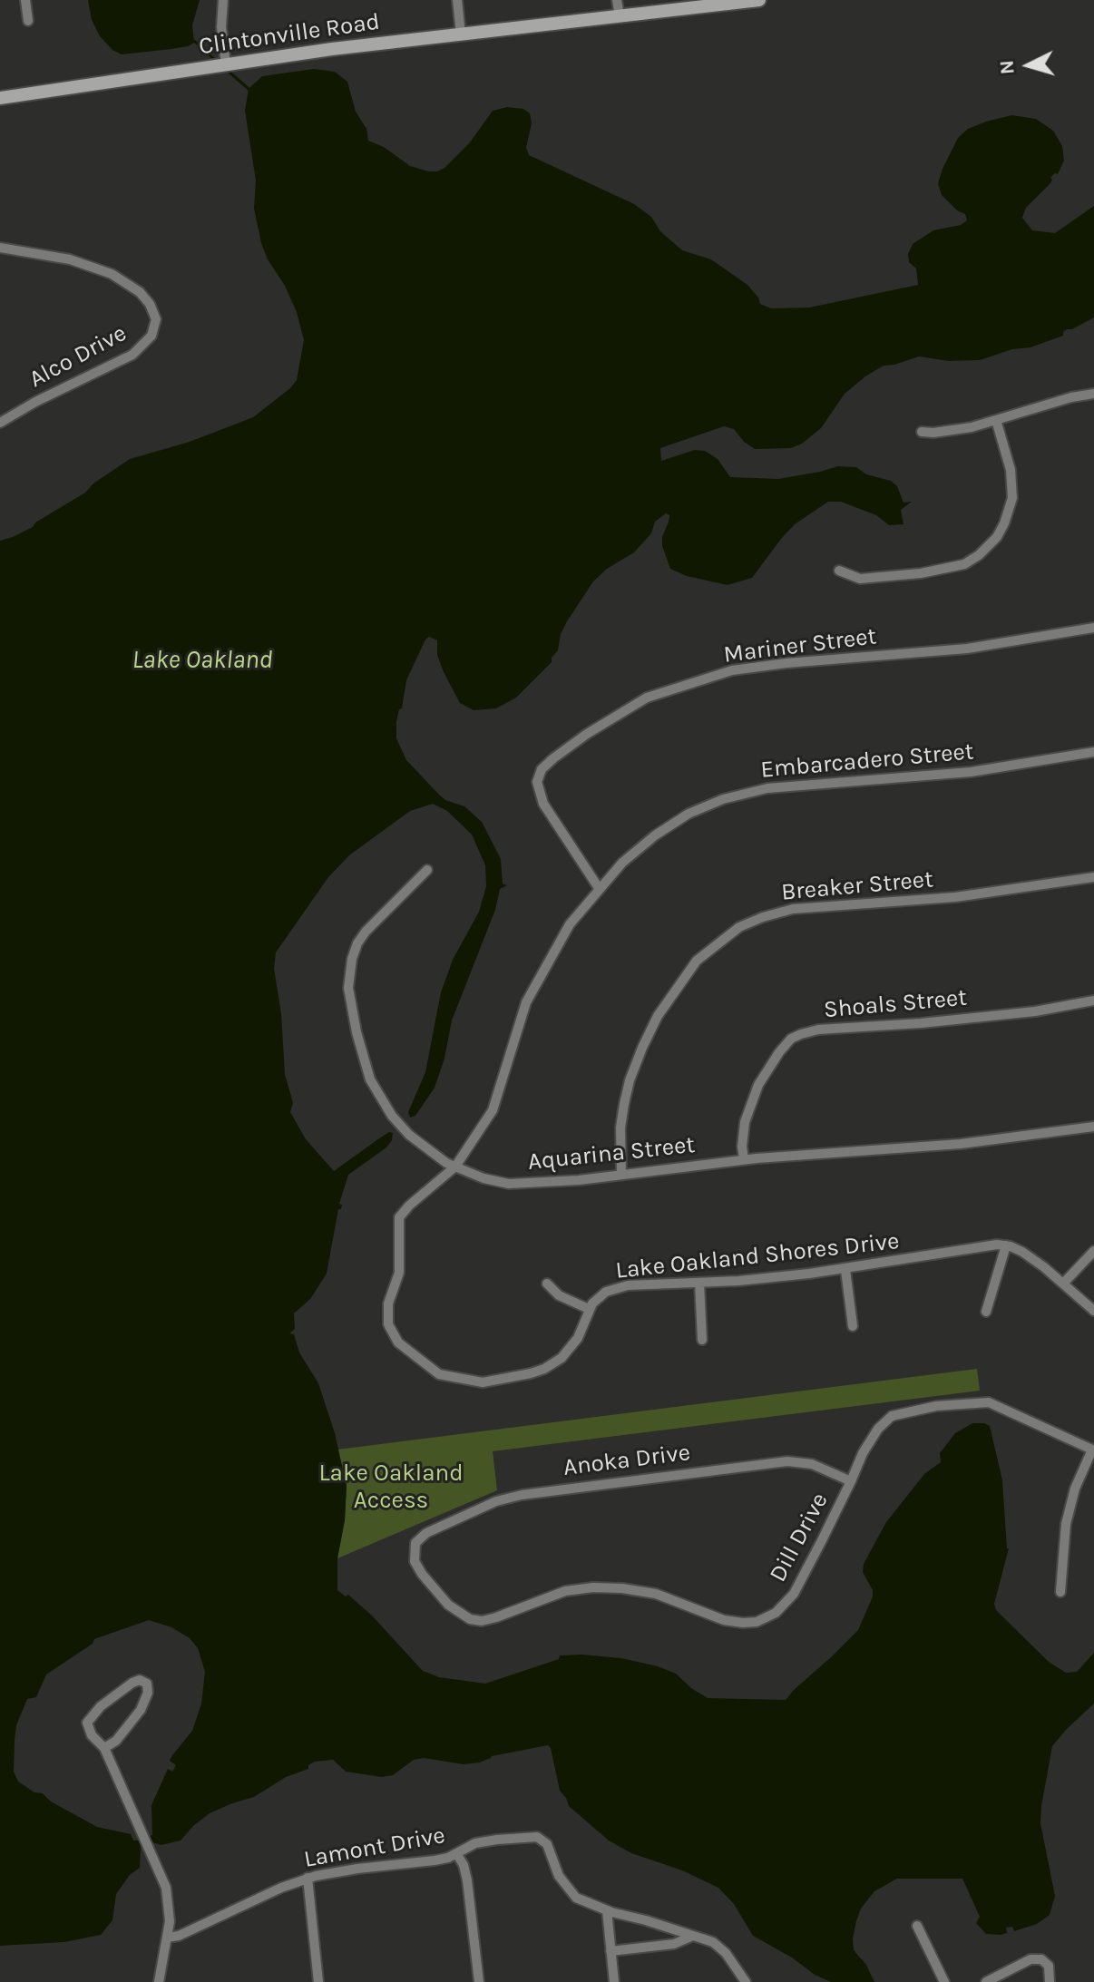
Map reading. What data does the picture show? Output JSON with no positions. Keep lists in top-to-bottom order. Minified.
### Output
{"streets":{"street":["Clintonville Road","Alco Drive","Mariner Street","Embarcadero Street","Breaker Street","Shoals Street","Aquarina Street","Lake Oakland Shores Drive","Anoka Drive","Dill Drive","Lamont Drive"]},"crossings":[["Mariner Street","Embarcadero Street"],["Embarcadero Street","Aquarina Street"],["Breaker Street","Aquarina Street"],["Shoals Street","Aquarina Street"],["Anoka Drive","Dill Drive"]],"water":["Lake Oakland"],"parks":["Lake Oakland Access"],"north":"left"}
